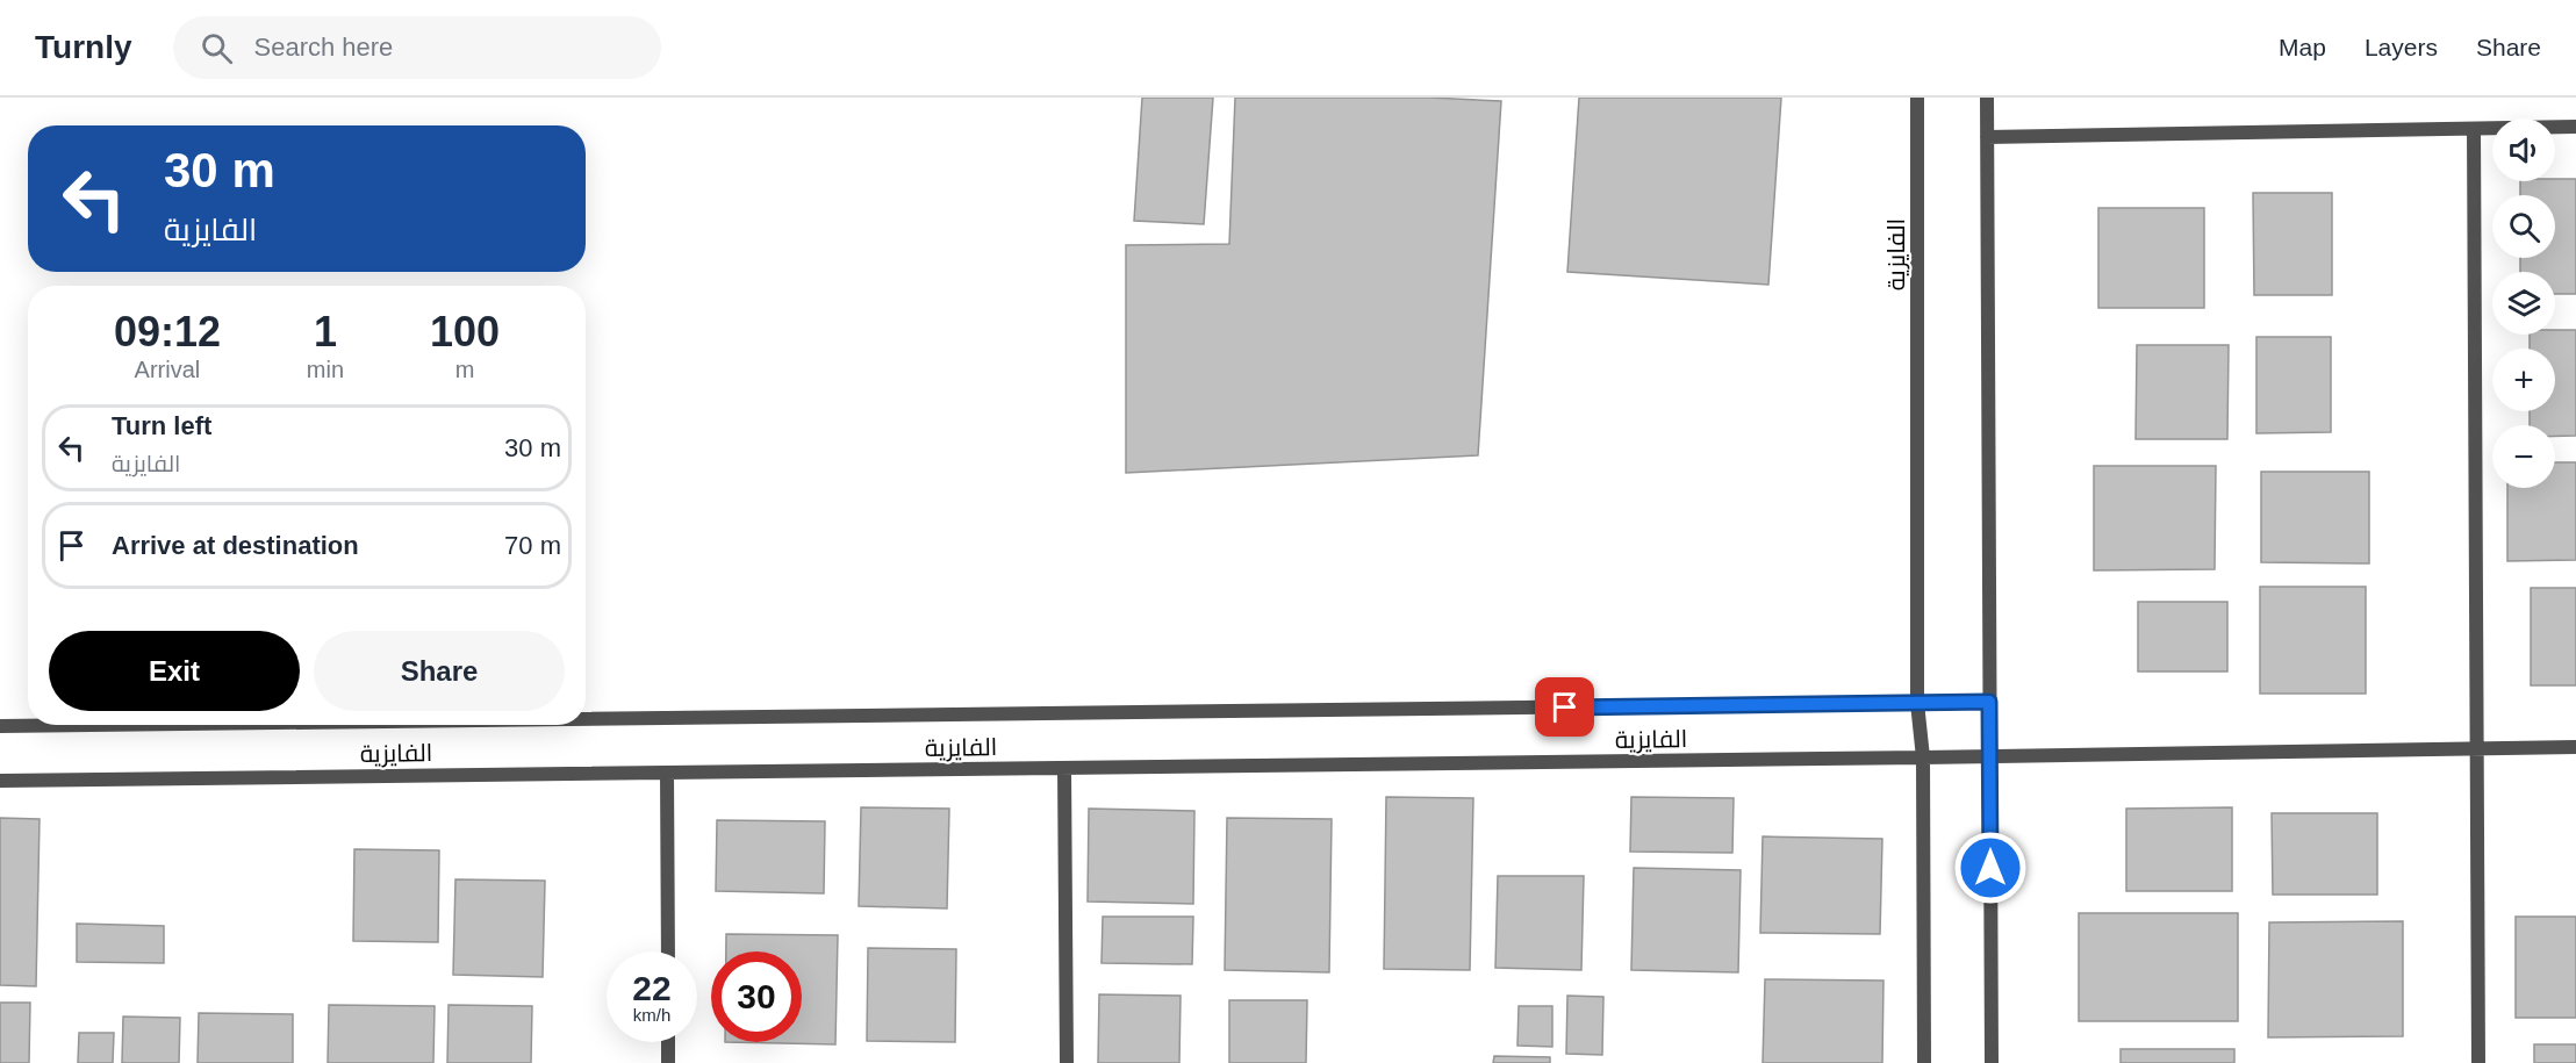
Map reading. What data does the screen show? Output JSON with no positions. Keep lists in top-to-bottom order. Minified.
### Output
{"streets":{"street":["الفايزية"]},"page":{"header":"Turnly","search":"Search here","nav":["Map","Layers","Share"],"map_buttons":["+","−"],"turn":["30 m","الفايزية"],"eta":["09:12","Arrival","1","min","100","m"],"list":[{"name":"Turn left","note":"الفايزية","value":"30 m"},{"name":"Arrive at destination","value":"70 m"}],"buttons":["Exit","Share"],"speed":"22 km/h","limit":"30"}}
